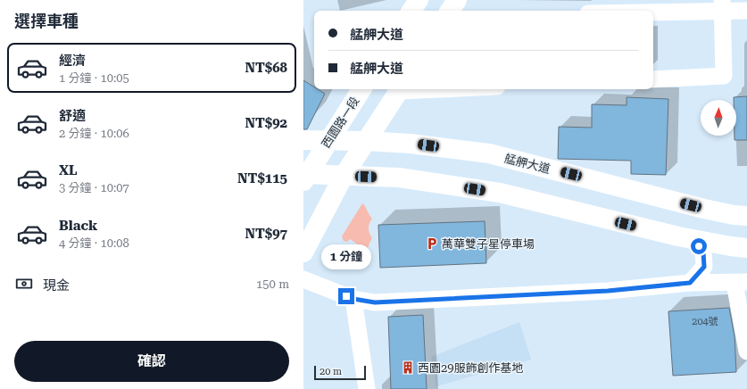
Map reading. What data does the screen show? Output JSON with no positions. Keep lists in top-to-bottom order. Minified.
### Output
{"streets":{"main road":["西園路一段","艋舺大道"]},"crossings":[["西園路一段","艋舺大道"]],"places":{"parking":["萬華雙子星停車場"],"building":["西園29服飾創作基地"]},"house_numbers":["204號"],"scale_bar":"20 m","north":"top","page":{"heading":"選擇車種","banner":["艋舺大道","艋舺大道"],"list":[{"name":"經濟","note":"1 分鐘 · 10:05","value":"NT$68"},{"name":"舒適","note":"2 分鐘 · 10:06","value":"NT$92"},{"name":"XL","note":"3 分鐘 · 10:07","value":"NT$115"},{"name":"Black","note":"4 分鐘 · 10:08","value":"NT$97"}],"bubble":"1 分鐘","pay":["現金","150 m"],"buttons":"確認","scale":"20 m"}}
